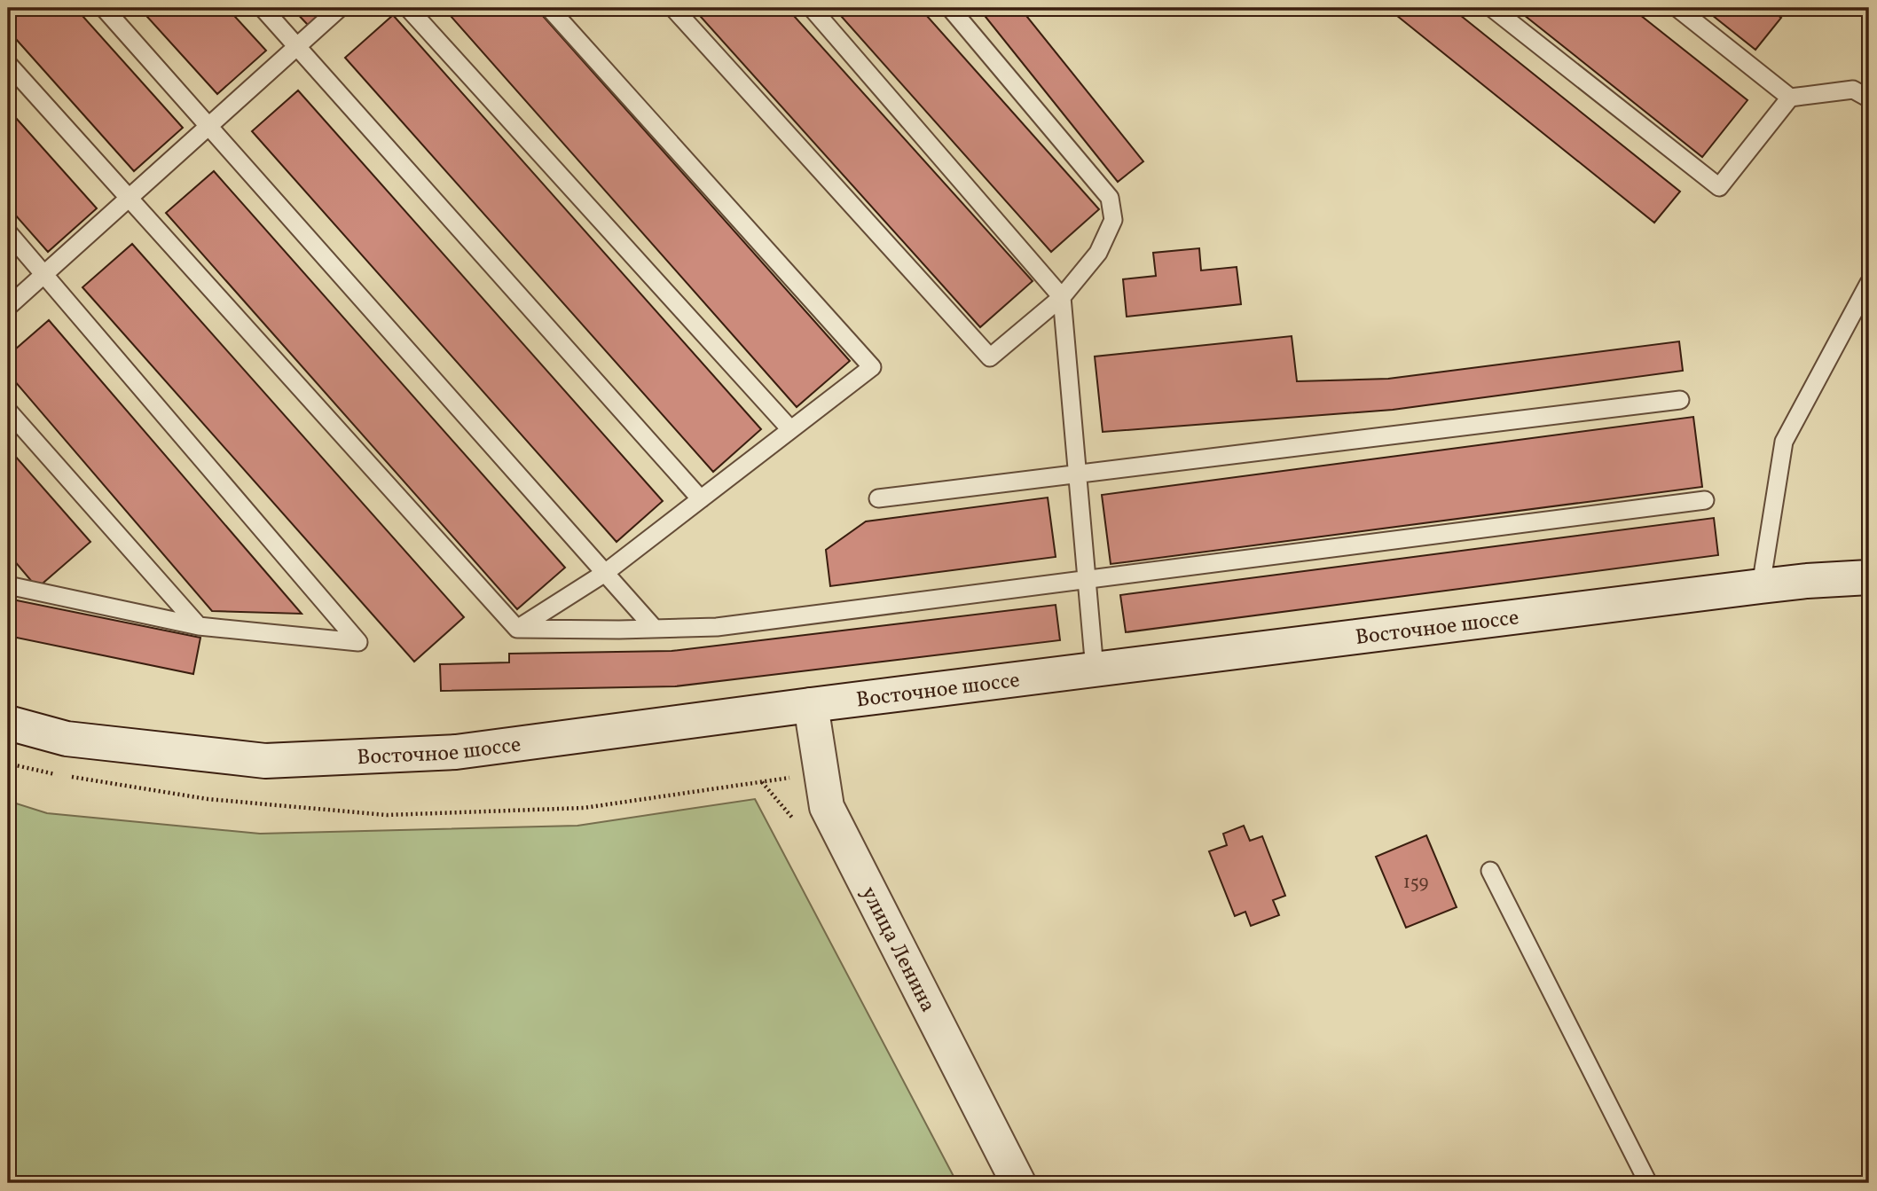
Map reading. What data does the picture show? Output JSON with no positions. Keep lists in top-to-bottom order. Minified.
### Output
{"streets":{"main road":["Восточное шоссе","улица Ленина"]},"crossings":[["Восточное шоссе","улица Ленина"]],"house_numbers":["159"]}
